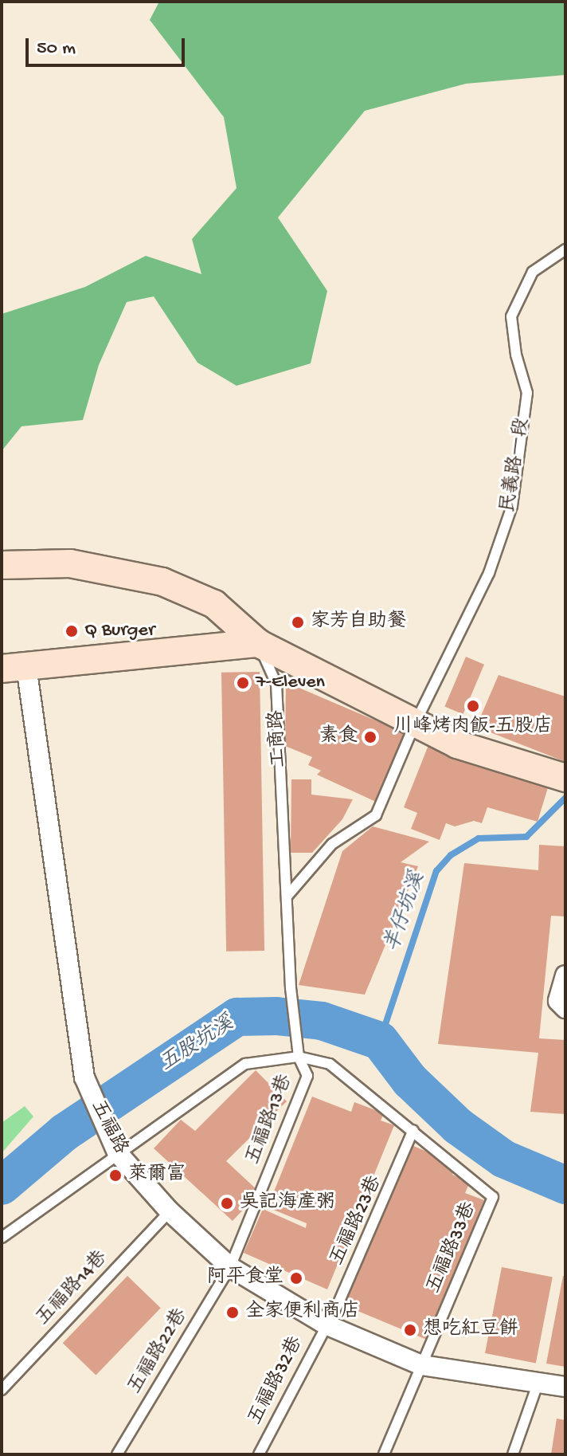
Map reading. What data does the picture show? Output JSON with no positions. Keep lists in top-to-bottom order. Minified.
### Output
{"streets":{"street":["五福路"],"lane":["民義路一段","工商路","五福路13巷","五福路23巷","五福路33巷","五福路14巷","五福路22巷","五福路32巷"]},"crossings":[["民義路一段","工商路"],["工商路","五福路13巷"],["五福路13巷","五福路"],["五福路13巷","五福路22巷"],["五福路","五福路23巷"],["五福路","五福路33巷"],["五福路","五福路14巷"],["五福路","五福路22巷"],["五福路","五福路32巷"],["五福路23巷","五福路33巷"],["五福路23巷","五福路32巷"]],"water":["羊仔坑溪","五股坑溪"],"places":["家芳自助餐","Q Burger","7-Eleven","川峰烤肉飯-五股店","素食","萊爾富","吳記海產粥","阿平食堂","全家便利商店","想吃紅豆餅"],"scale_bar":"50 m"}
